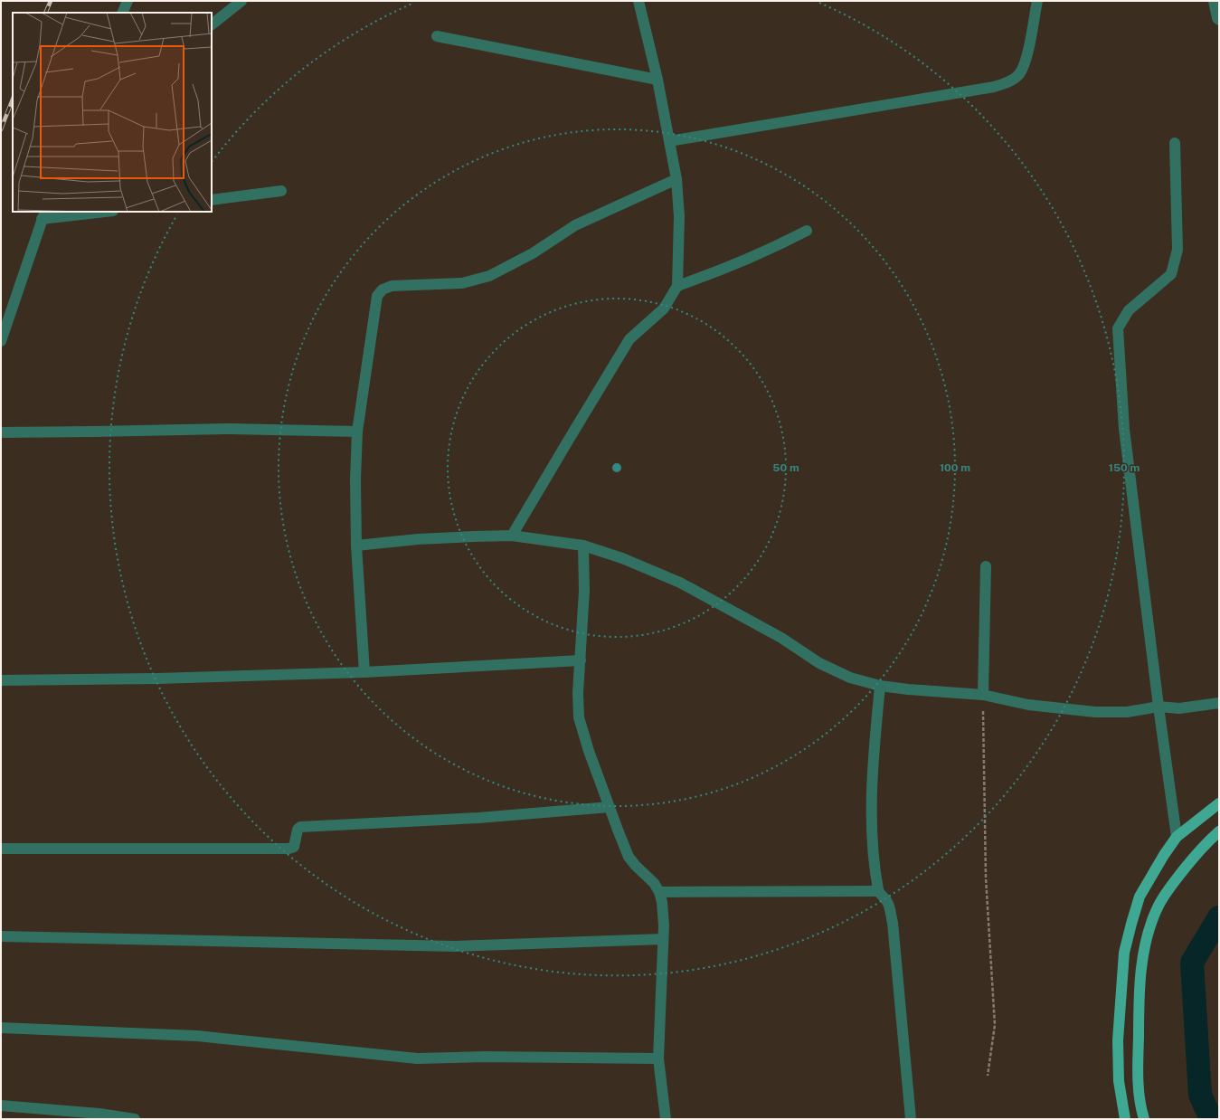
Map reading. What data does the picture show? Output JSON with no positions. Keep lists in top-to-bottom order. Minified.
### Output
{"rings":["50 m","100 m","150 m"]}
